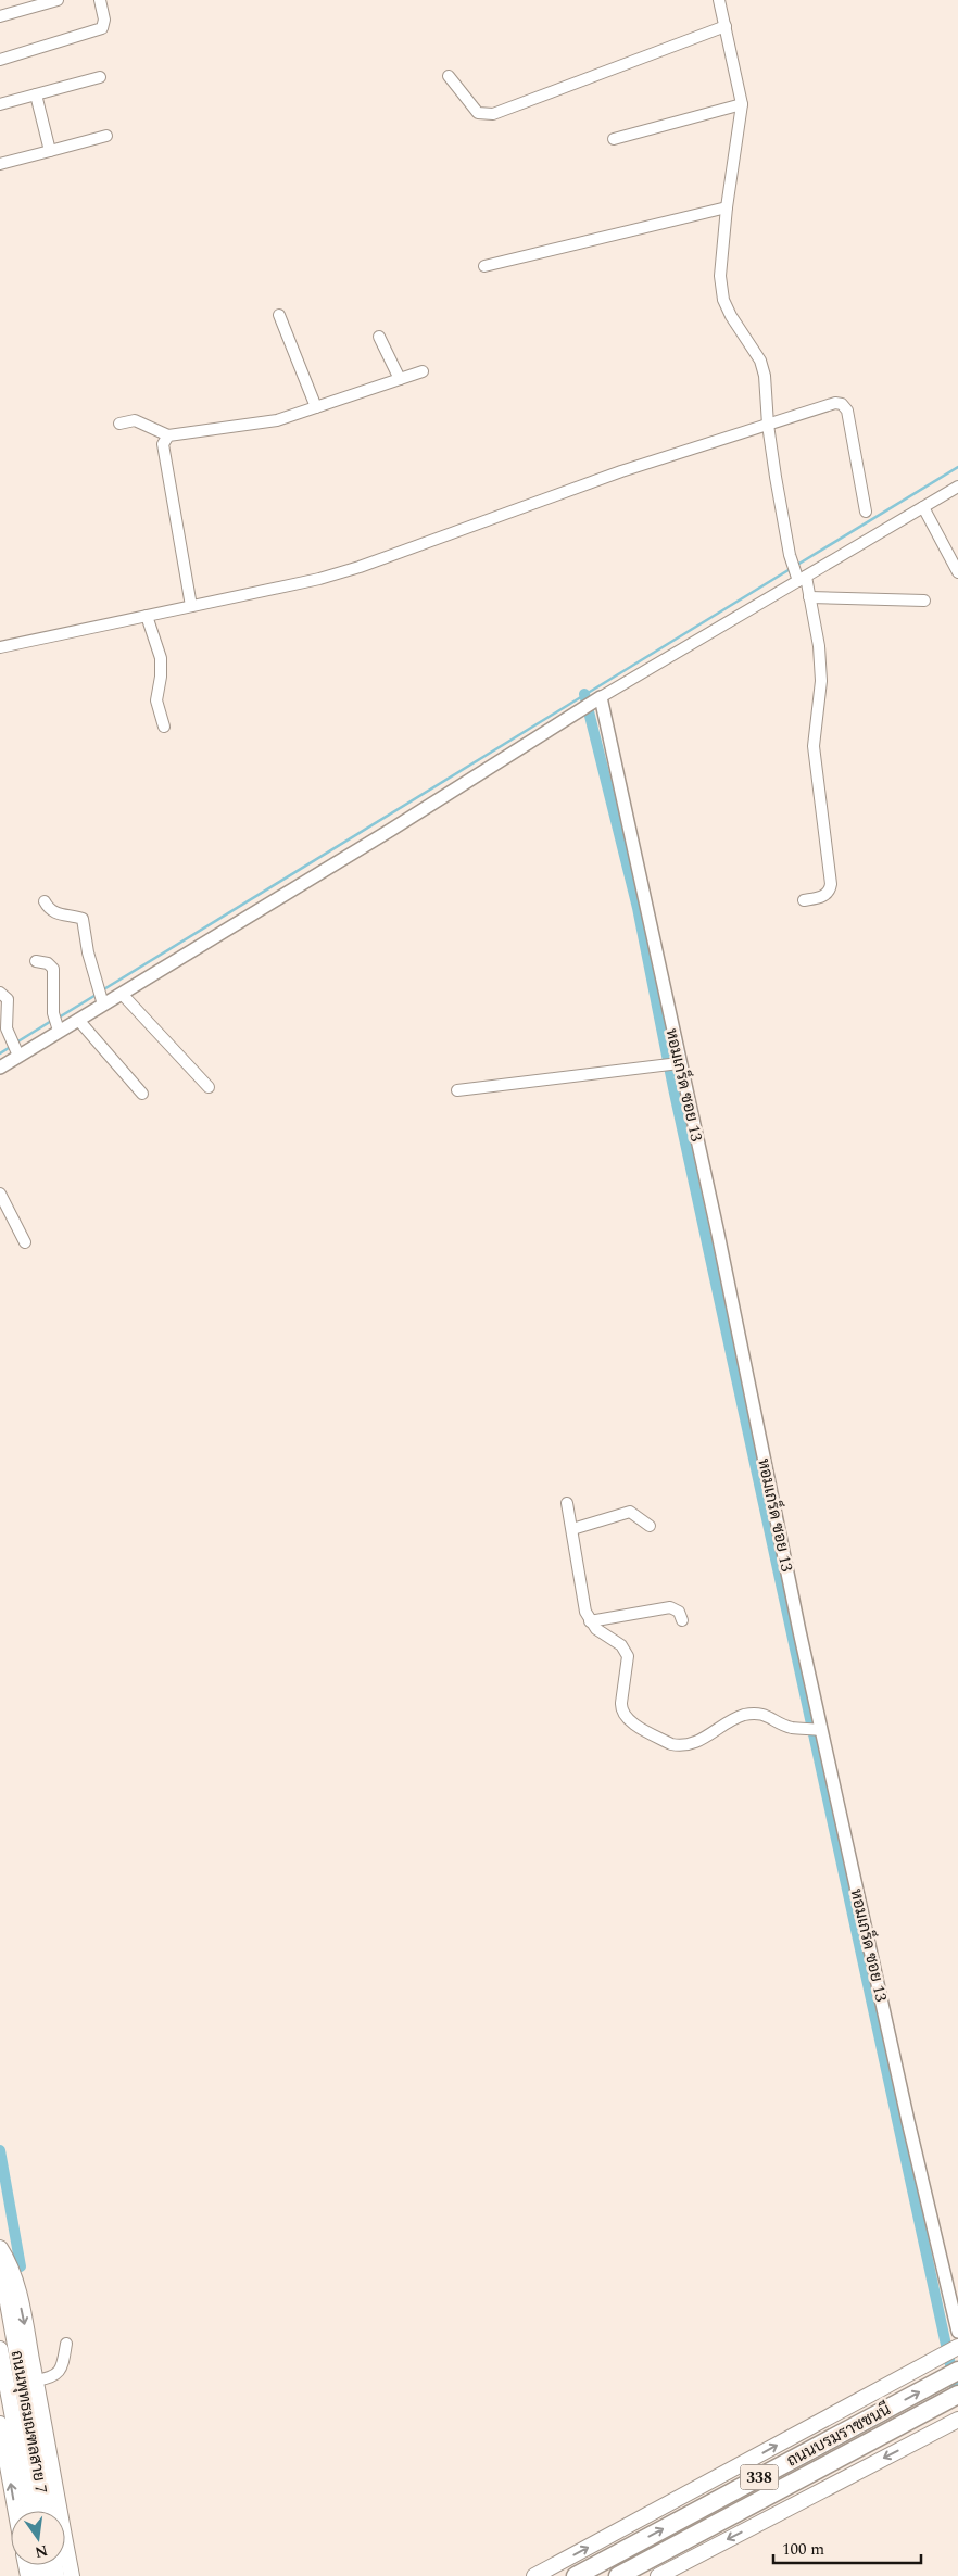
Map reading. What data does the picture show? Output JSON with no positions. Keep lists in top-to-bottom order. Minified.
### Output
{"streets":{"highway":["ถนนบรมราชชนนี","338"],"main road":["ถนนพุทธมณฑลสาย 7"],"street":["หอมเกร็ด ซอย 13"]},"scale_bar":"100 m","north":"bottom"}
